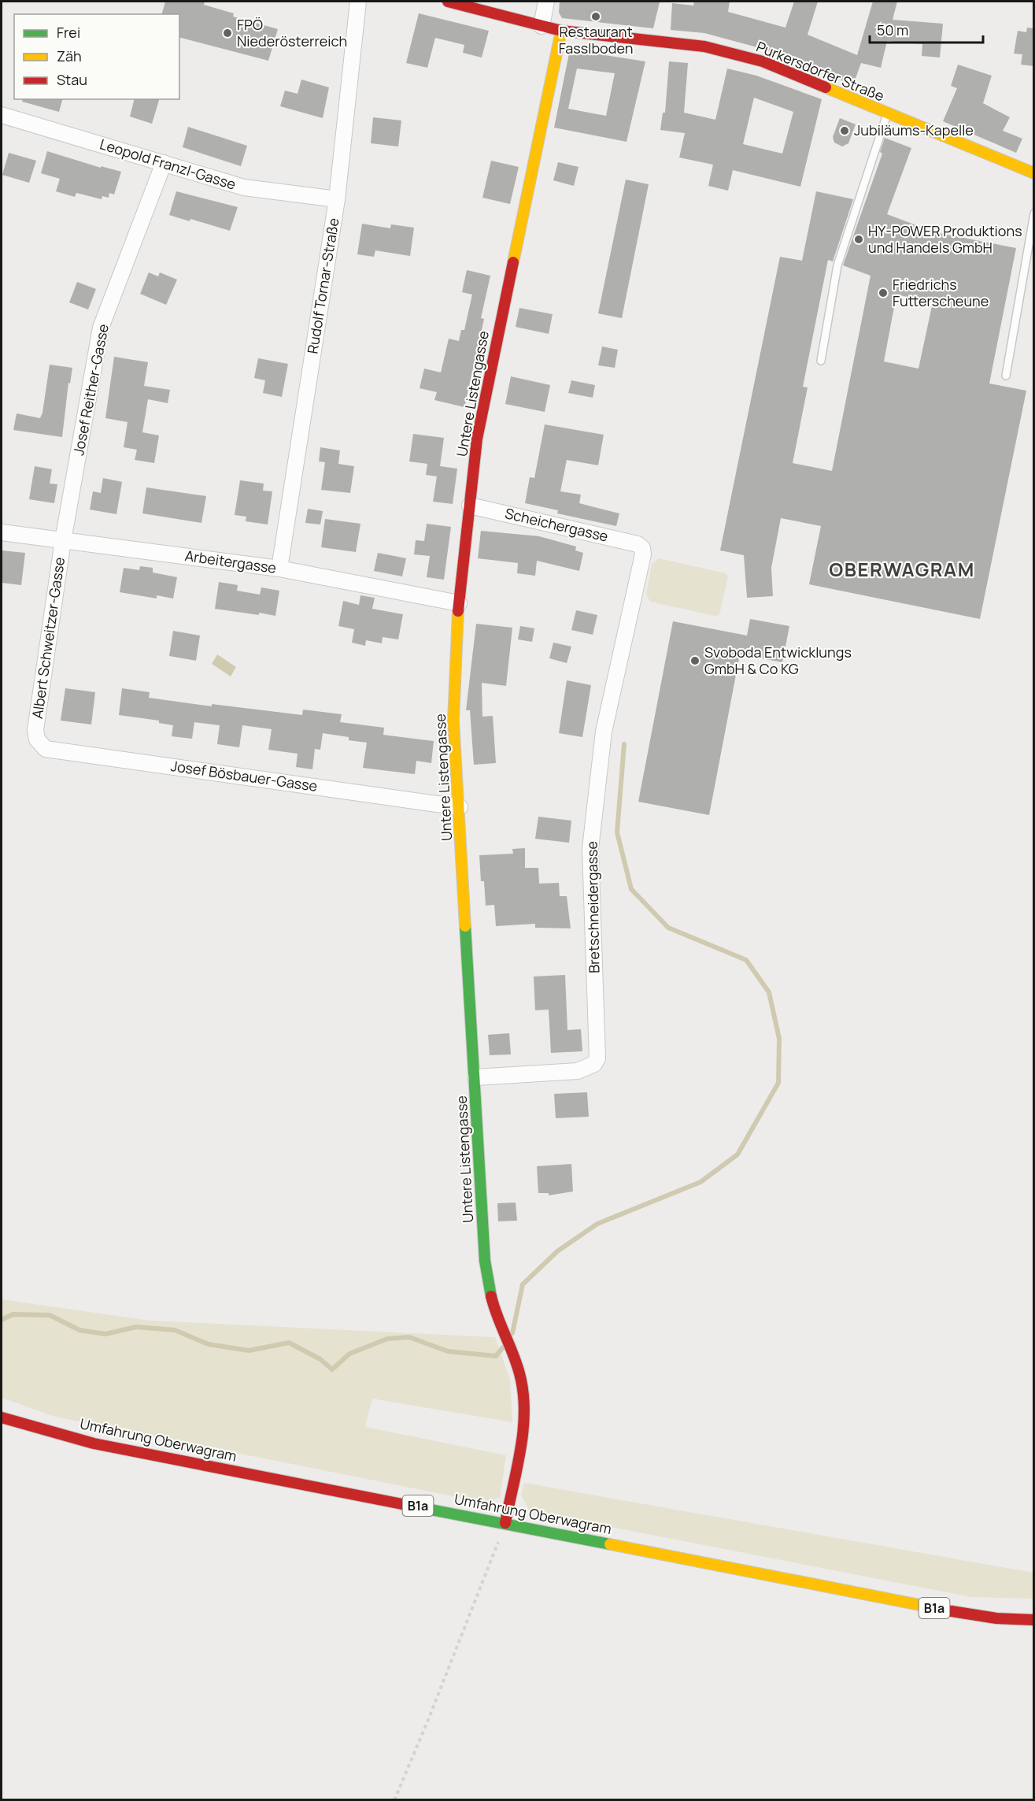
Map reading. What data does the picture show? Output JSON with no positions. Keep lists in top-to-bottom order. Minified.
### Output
{"streets":{"main road":["Purkersdorfer Straße","Untere Listengasse","Umfahrung Oberwagram","B1a"],"street":["Leopold Franzl-Gasse","Rudolf Tornar-Straße","Josef Reither-Gasse","Scheichergasse","Arbeitergasse","Albert Schweitzer-Gasse","Josef Bösbauer-Gasse","Bretschneidergasse"]},"crossings":[["Purkersdorfer Straße","Untere Listengasse"],["Leopold Franzl-Gasse","Rudolf Tornar-Straße"],["Leopold Franzl-Gasse","Josef Reither-Gasse"],["Rudolf Tornar-Straße","Arbeitergasse"],["Josef Reither-Gasse","Arbeitergasse"],["Josef Reither-Gasse","Albert Schweitzer-Gasse"],["Untere Listengasse","Scheichergasse"],["Untere Listengasse","Arbeitergasse"],["Untere Listengasse","Josef Bösbauer-Gasse"],["Untere Listengasse","Bretschneidergasse"],["Untere Listengasse","Umfahrung Oberwagram"],["Scheichergasse","Bretschneidergasse"],["Arbeitergasse","Albert Schweitzer-Gasse"],["Albert Schweitzer-Gasse","Josef Bösbauer-Gasse"]],"districts":["OBERWAGRAM"],"places":["Restaurant Fasslboden","FPÖ Niederösterreich","Jubiläums-Kapelle","HY-POWER Produktions und Handels GmbH","Friedrichs Futterscheune","Svoboda Entwicklungs GmbH & Co KG"],"legend":["Frei","Zäh","Stau"],"scale_bar":"50 m"}
